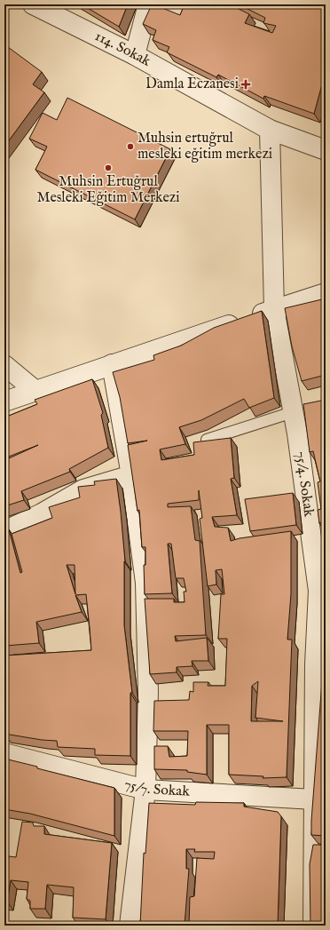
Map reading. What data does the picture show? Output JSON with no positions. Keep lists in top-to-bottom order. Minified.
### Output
{"streets":{"street":["114. Sokak","75/4. Sokak","75/7. Sokak"]},"crossings":[["114. Sokak","75/4. Sokak"],["75/4. Sokak","75/7. Sokak"]],"places":{"health":["Damla Eczanesi"],"other":["Muhsin ertuğrul mesleki eğitim merkezi","Muhsin Ertuğrul Mesleki Eğitim Merkezi"]}}
